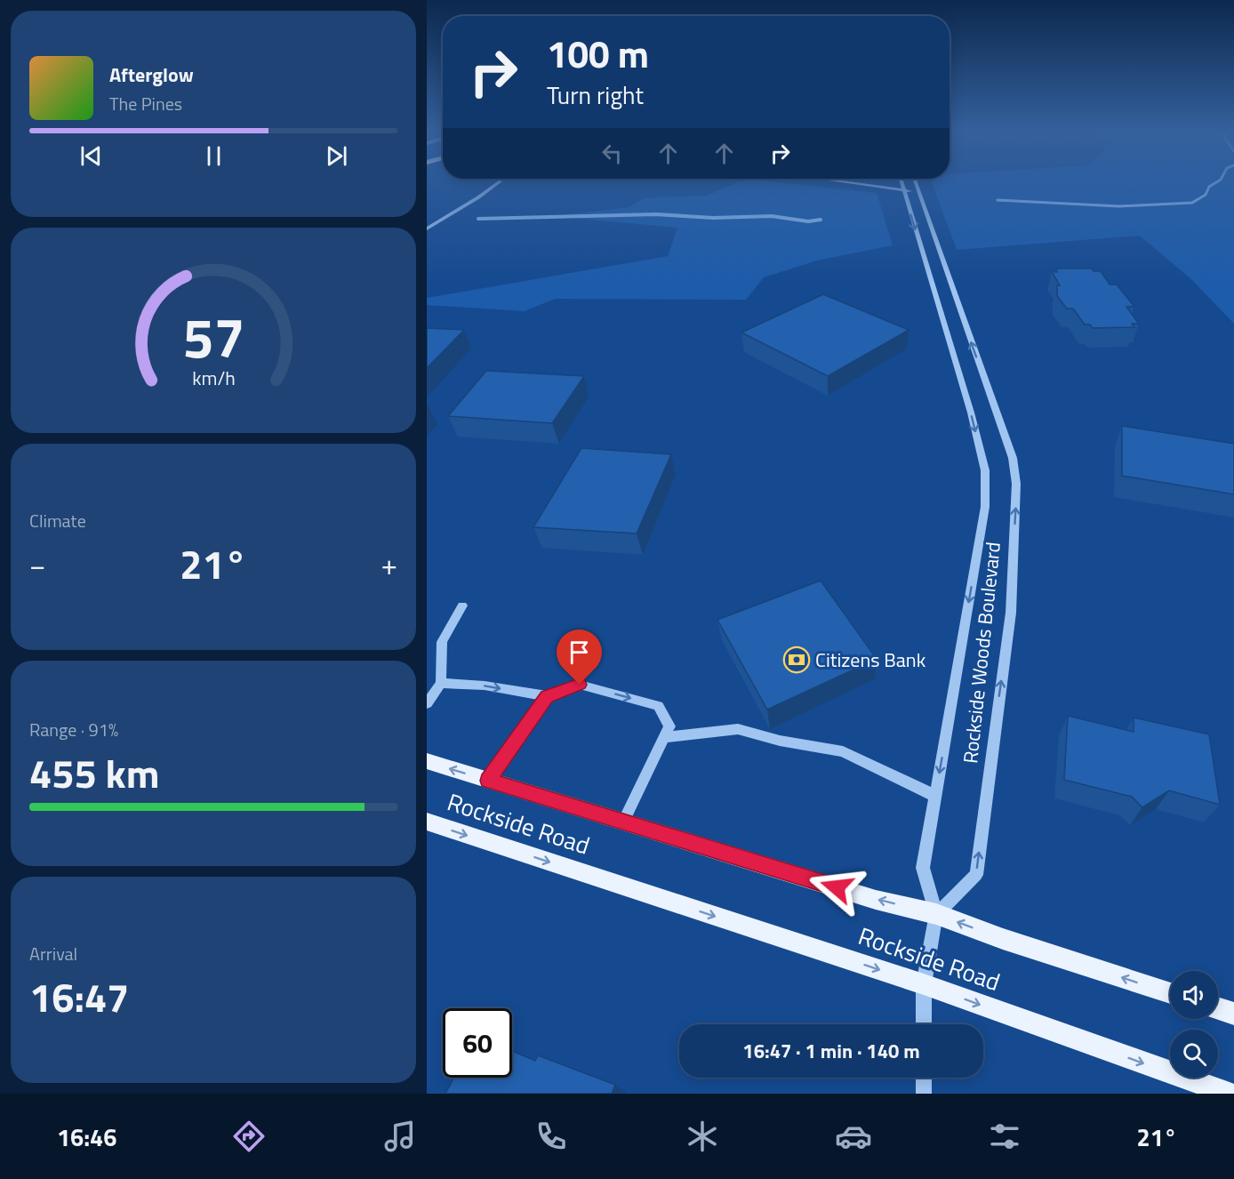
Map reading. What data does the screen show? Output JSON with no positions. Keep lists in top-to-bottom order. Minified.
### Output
{"streets":{"main road":["Rockside Road"],"street":["Rockside Woods Boulevard"]},"crossings":[["Rockside Woods Boulevard","Rockside Road"]],"places":{"bank":["Citizens Bank"]},"page":{"turn":["100 m","Turn right"],"song":["Afterglow","The Pines"],"tile":["Climate",["Range · 91%","455 km"],["Arrival","16:47"]],"heat":["−","21°","+"],"limit":"60","trip":"16:47 · 1 min · 140 m","tabs":["16:46","21°"],"gauge":["57","km/h"]}}
